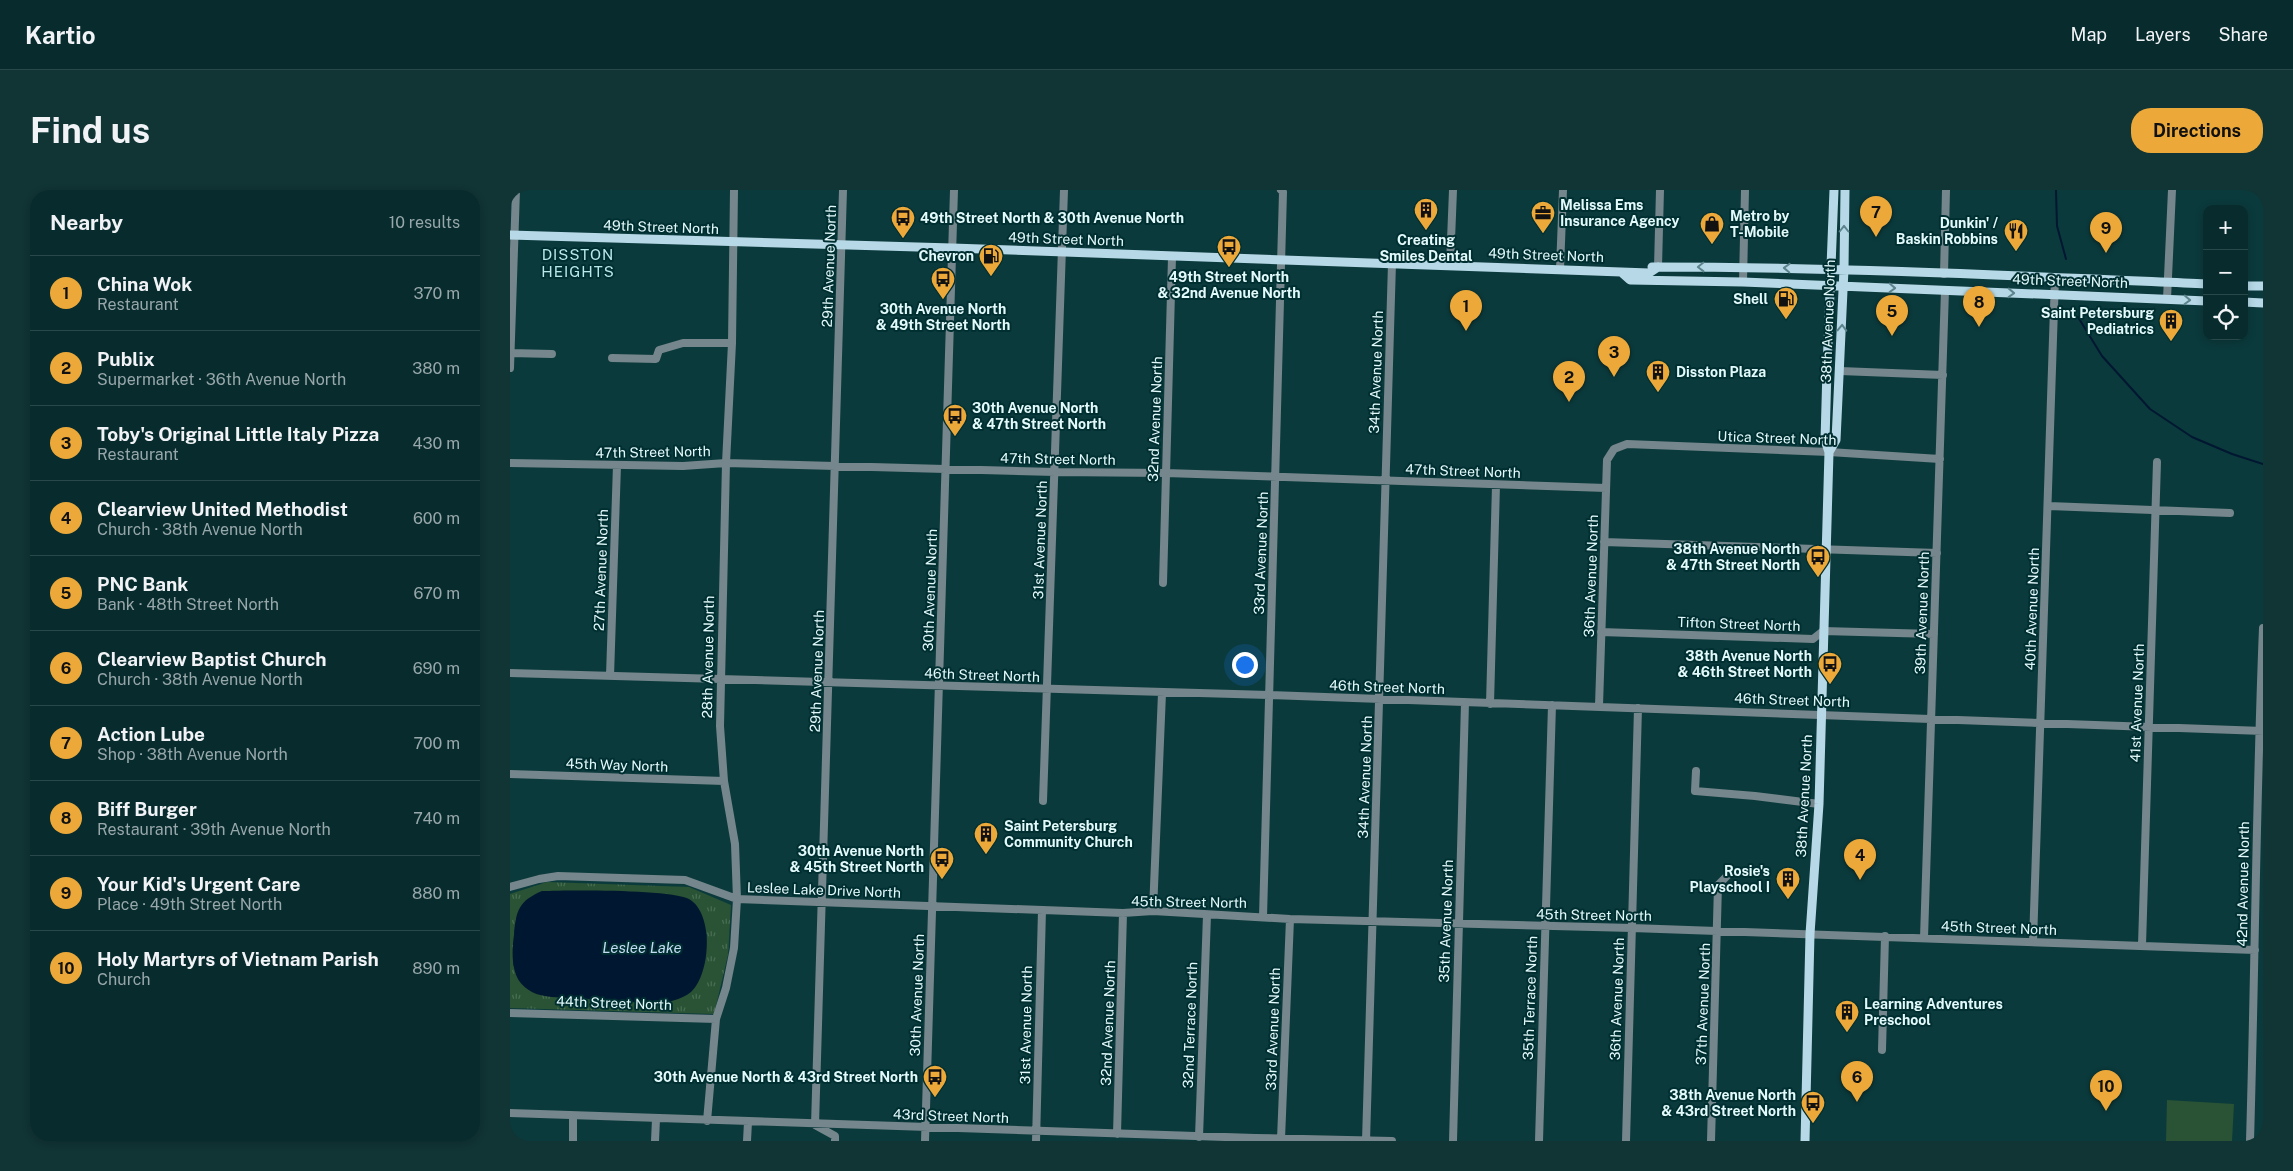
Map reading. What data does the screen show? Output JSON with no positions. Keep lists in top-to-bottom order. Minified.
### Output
{"streets":{"main road":["49th Street North","38th Avenue North"],"street":["29th Avenue North","34th Avenue North","32nd Avenue North","Utica Street North","47th Street North","31st Avenue North","33rd Avenue North","27th Avenue North","36th Avenue North","30th Avenue North","40th Avenue North","39th Avenue North","Tifton Street North","28th Avenue North","46th Street North","41st Avenue North","45th Way North","42nd Avenue North","Leslee Lake Drive North","45th Street North","35th Avenue North","35th Terrace North","44th Street North","37th Avenue North","32nd Terrace North","43rd Street North"]},"crossings":[["49th Street North","29th Avenue North"],["49th Street North","38th Avenue North"],["49th Street North","34th Avenue North"],["49th Street North","32nd Avenue North"],["49th Street North","31st Avenue North"],["49th Street North","33rd Avenue North"],["49th Street North","30th Avenue North"],["49th Street North","40th Avenue North"],["49th Street North","39th Avenue North"],["49th Street North","28th Avenue North"],["29th Avenue North","47th Street North"],["29th Avenue North","46th Street North"],["29th Avenue North","Leslee Lake Drive North"],["29th Avenue North","43rd Street North"],["38th Avenue North","Utica Street North"],["38th Avenue North","Tifton Street North"],["38th Avenue North","46th Street North"],["38th Avenue North","45th Street North"],["34th Avenue North","47th Street North"],["34th Avenue North","46th Street North"],["34th Avenue North","45th Street North"],["34th Avenue North","43rd Street North"],["32nd Avenue North","47th Street North"],["32nd Avenue North","45th Street North"],["32nd Avenue North","43rd Street North"],["Utica Street North","36th Avenue North"],["Utica Street North","39th Avenue North"],["47th Street North","31st Avenue North"],["47th Street North","33rd Avenue North"],["47th Street North","27th Avenue North"],["47th Street North","36th Avenue North"],["47th Street North","30th Avenue North"],["47th Street North","28th Avenue North"],["31st Avenue North","46th Street North"],["31st Avenue North","45th Street North"],["31st Avenue North","43rd Street North"],["33rd Avenue North","46th Street North"],["33rd Avenue North","45th Street North"],["33rd Avenue North","43rd Street North"],["27th Avenue North","46th Street North"],["36th Avenue North","Tifton Street North"],["36th Avenue North","46th Street North"],["36th Avenue North","45th Street North"],["30th Avenue North","46th Street North"],["30th Avenue North","Leslee Lake Drive North"],["30th Avenue North","45th Street North"],["30th Avenue North","43rd Street North"],["40th Avenue North","46th Street North"],["40th Avenue North","45th Street North"],["39th Avenue North","Tifton Street North"],["39th Avenue North","46th Street North"],["39th Avenue North","45th Street North"],["28th Avenue North","46th Street North"],["28th Avenue North","45th Way North"],["28th Avenue North","Leslee Lake Drive North"],["28th Avenue North","44th Street North"],["28th Avenue North","43rd Street North"],["46th Street North","41st Avenue North"],["46th Street North","42nd Avenue North"],["46th Street North","35th Avenue North"],["46th Street North","35th Terrace North"],["41st Avenue North","45th Street North"],["42nd Avenue North","45th Street North"],["Leslee Lake Drive North","45th Street North"],["45th Street North","35th Avenue North"],["45th Street North","35th Terrace North"],["45th Street North","37th Avenue North"],["45th Street North","32nd Terrace North"],["32nd Terrace North","43rd Street North"]],"districts":["DISSTON HEIGHTS"],"water":["Leslee Lake"],"places":{"building":["Creating Smiles Dental","Saint Petersburg Pediatrics","Disston Plaza","Saint Petersburg Community Church","Rosie's Playschool I","Learning Adventures Preschool"],"office":["Melissa Ems Insurance Agency"],"bus stop":["49th Street North & 30th Avenue North","49th Street North & 32nd Avenue North","30th Avenue North & 49th Street North","30th Avenue North & 47th Street North","38th Avenue North & 47th Street North","38th Avenue North & 46th Street North","30th Avenue North & 45th Street North","30th Avenue North & 43rd Street North","38th Avenue North & 43rd Street North"],"shop":["Metro by T-Mobile"],"restaurant":["Dunkin' / Baskin Robbins"],"fuel station":["Chevron","Shell"]},"page":{"header":"Kartio","nav":["Map","Layers","Share"],"buttons":"Directions","title":"Find us","heading":["Nearby","10 results"],"pins":["7","9","8","1","5","3","2","4","6","10"],"map_buttons":["+","−"],"list":[{"mark":"1","name":"China Wok","note":"Restaurant","value":"370 m"},{"mark":"2","name":"Publix","note":"Supermarket · 36th Avenue North","value":"380 m"},{"mark":"3","name":"Toby's Original Little Italy Pizza","note":"Restaurant","value":"430 m"},{"mark":"4","name":"Clearview United Methodist","note":"Church · 38th Avenue North","value":"600 m"},{"mark":"5","name":"PNC Bank","note":"Bank · 48th Street North","value":"670 m"},{"mark":"6","name":"Clearview Baptist Church","note":"Church · 38th Avenue North","value":"690 m"},{"mark":"7","name":"Action Lube","note":"Shop · 38th Avenue North","value":"700 m"},{"mark":"8","name":"Biff Burger","note":"Restaurant · 39th Avenue North","value":"740 m"},{"mark":"9","name":"Your Kid's Urgent Care","note":"Place · 49th Street North","value":"880 m"},{"mark":"10","name":"Holy Martyrs of Vietnam Parish","note":"Church","value":"890 m"}]}}
